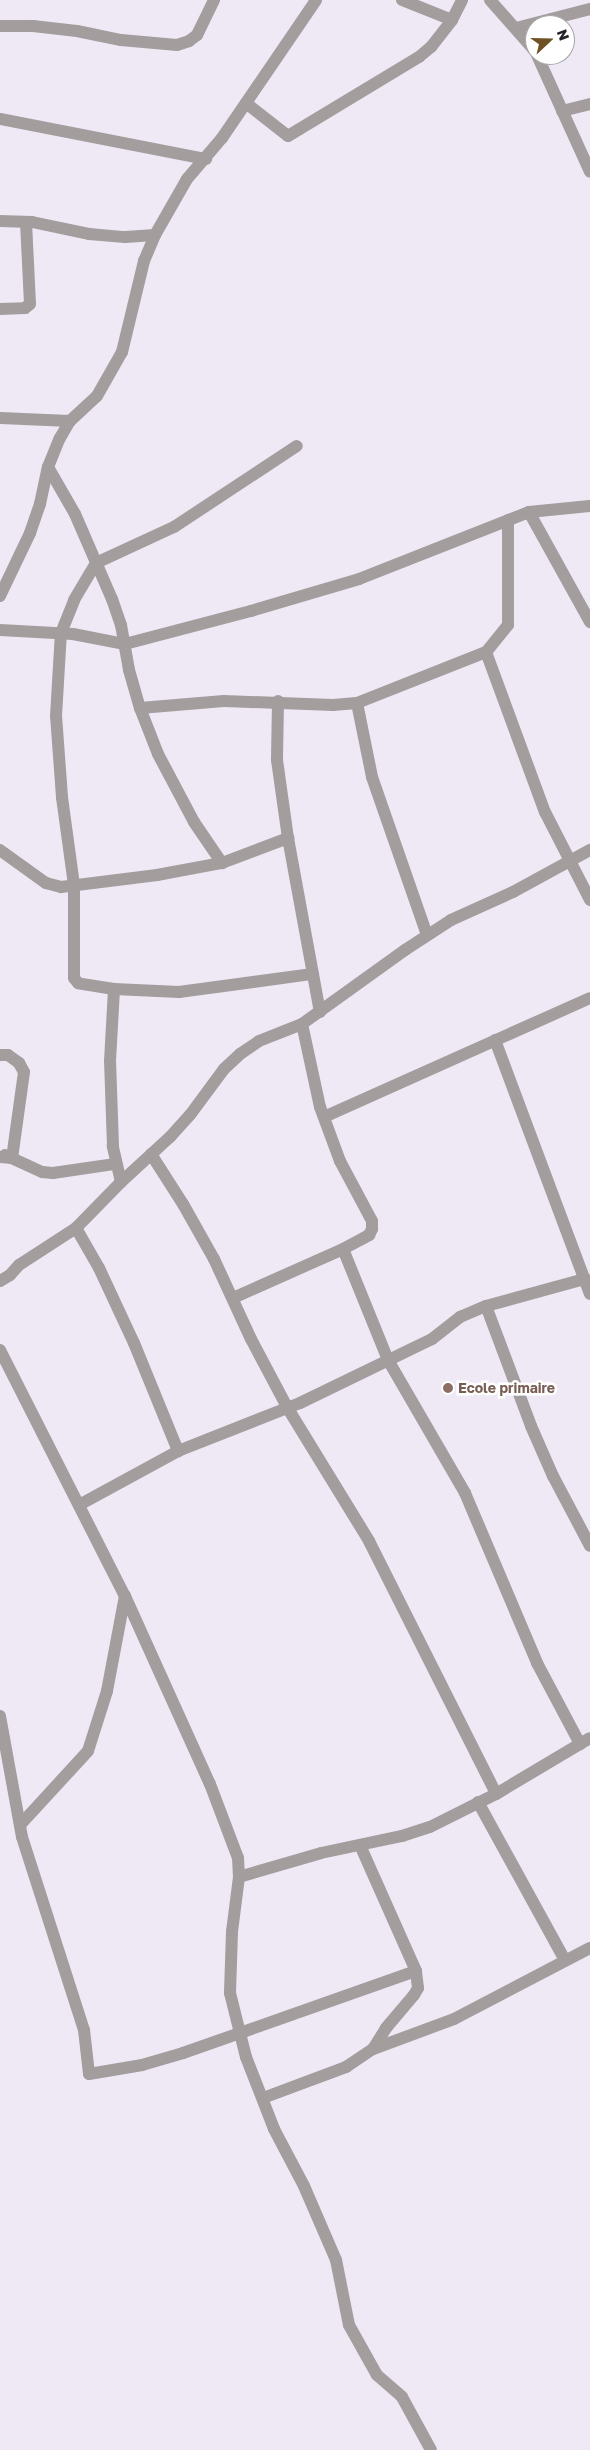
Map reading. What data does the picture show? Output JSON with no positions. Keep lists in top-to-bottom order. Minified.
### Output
{"places":["Ecole primaire"],"north":"right"}
